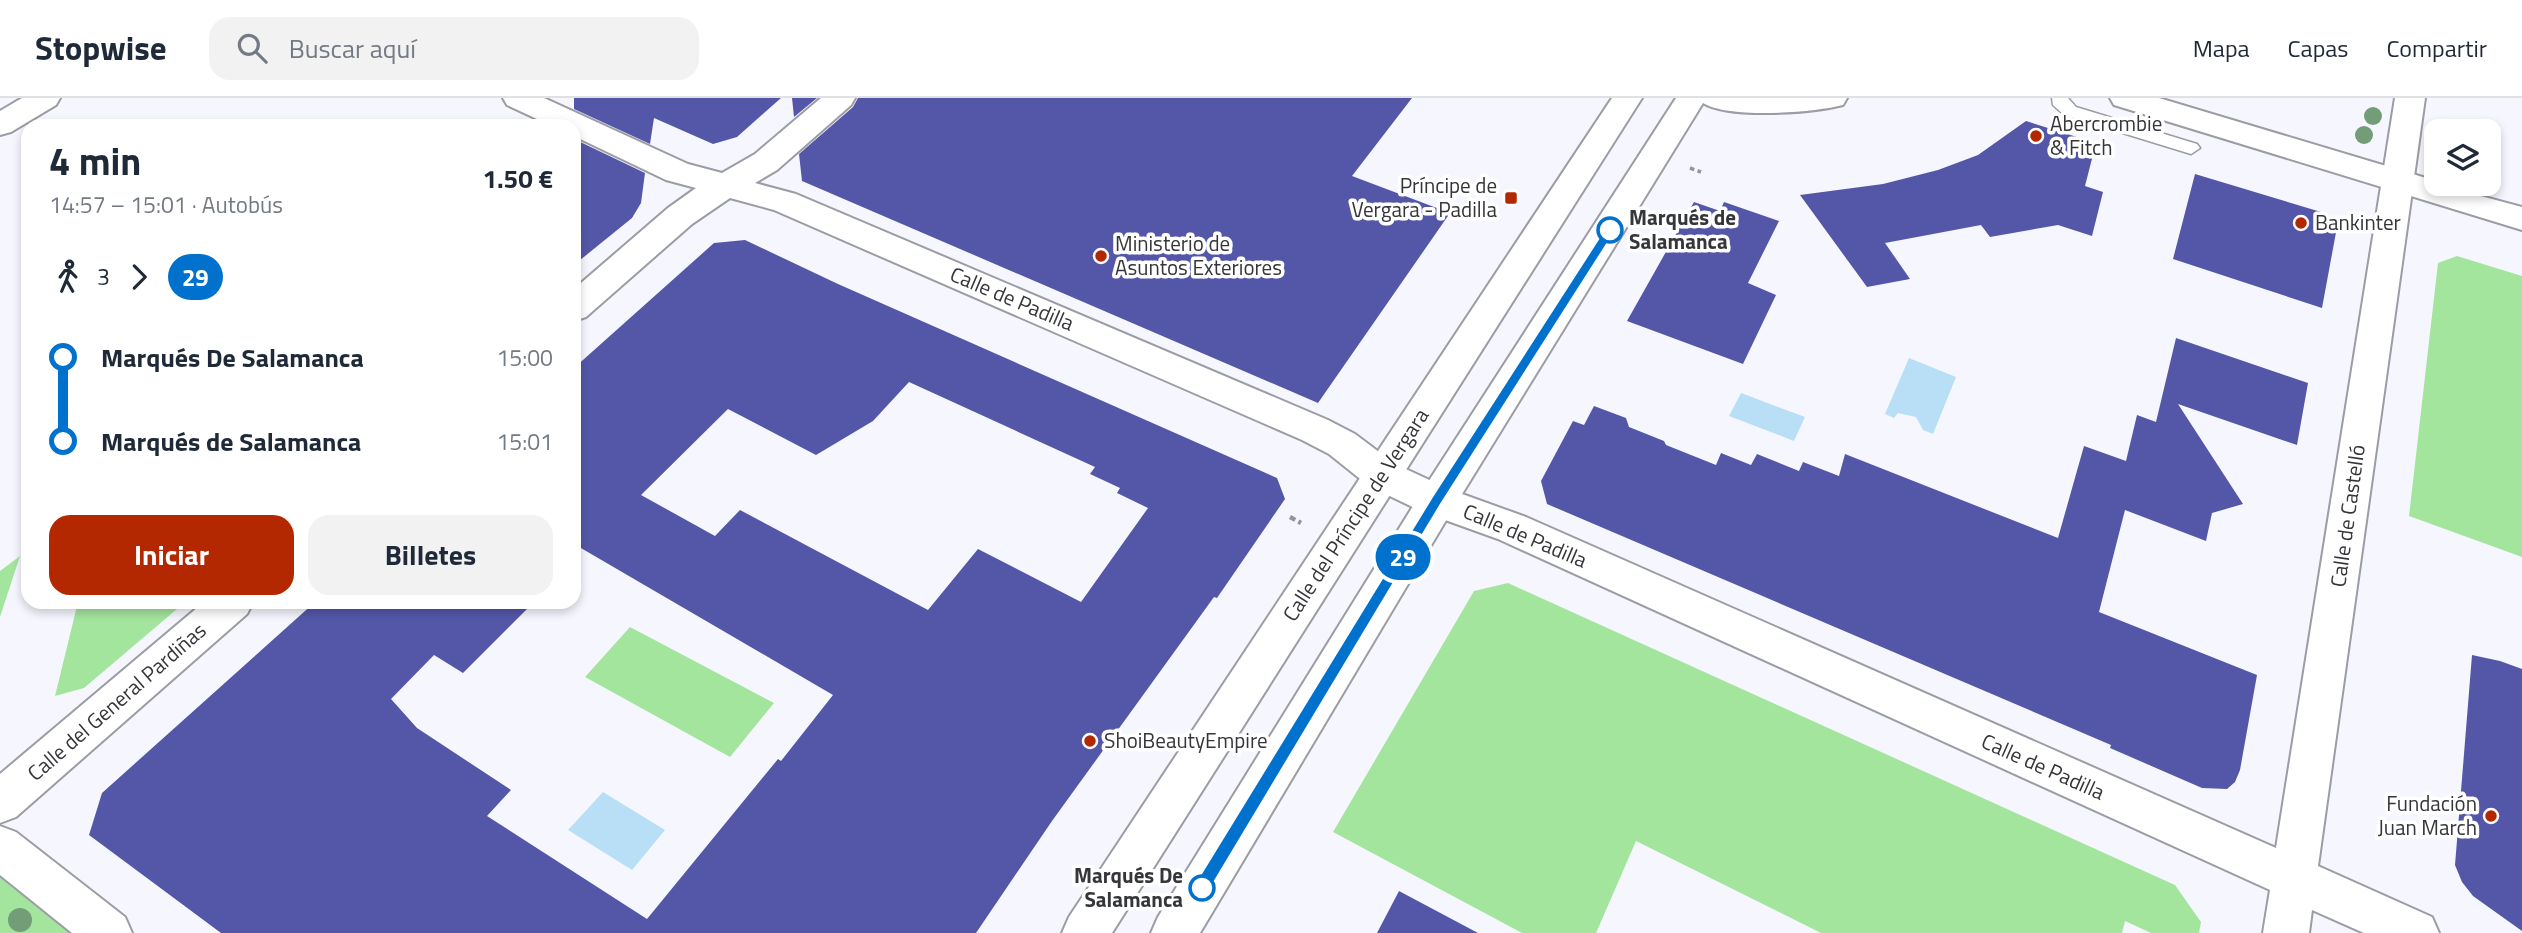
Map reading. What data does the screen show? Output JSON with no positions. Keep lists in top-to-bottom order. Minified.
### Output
{"streets":{"street":["Calle de Padilla","Calle del Príncipe de Vergara","Calle de Castelló","Calle del General Pardiñas"]},"crossings":[["Calle de Padilla","Calle del Príncipe de Vergara"],["Calle de Padilla","Calle de Castelló"]],"places":{"other":["Abercrombie & Fitch","Bankinter","Marqués de Salamanca","Ministerio de Asuntos Exteriores","ShoiBeautyEmpire","Fundación Juan March","Marqués De Salamanca"],"transit":["Príncipe de Vergara - Padilla"]},"lines":["bus line 29"],"page":{"header":"Stopwise","search":"Buscar aquí","nav":["Mapa","Capas","Compartir"],"on_map":"29","heading":["4 min","14:57 – 15:01 · Autobús","1.50 €"],"legs":["3","29"],"list":[{"name":"Marqués De Salamanca","value":"15:00"},{"name":"Marqués de Salamanca","value":"15:01"}],"buttons":["Iniciar","Billetes"]}}
